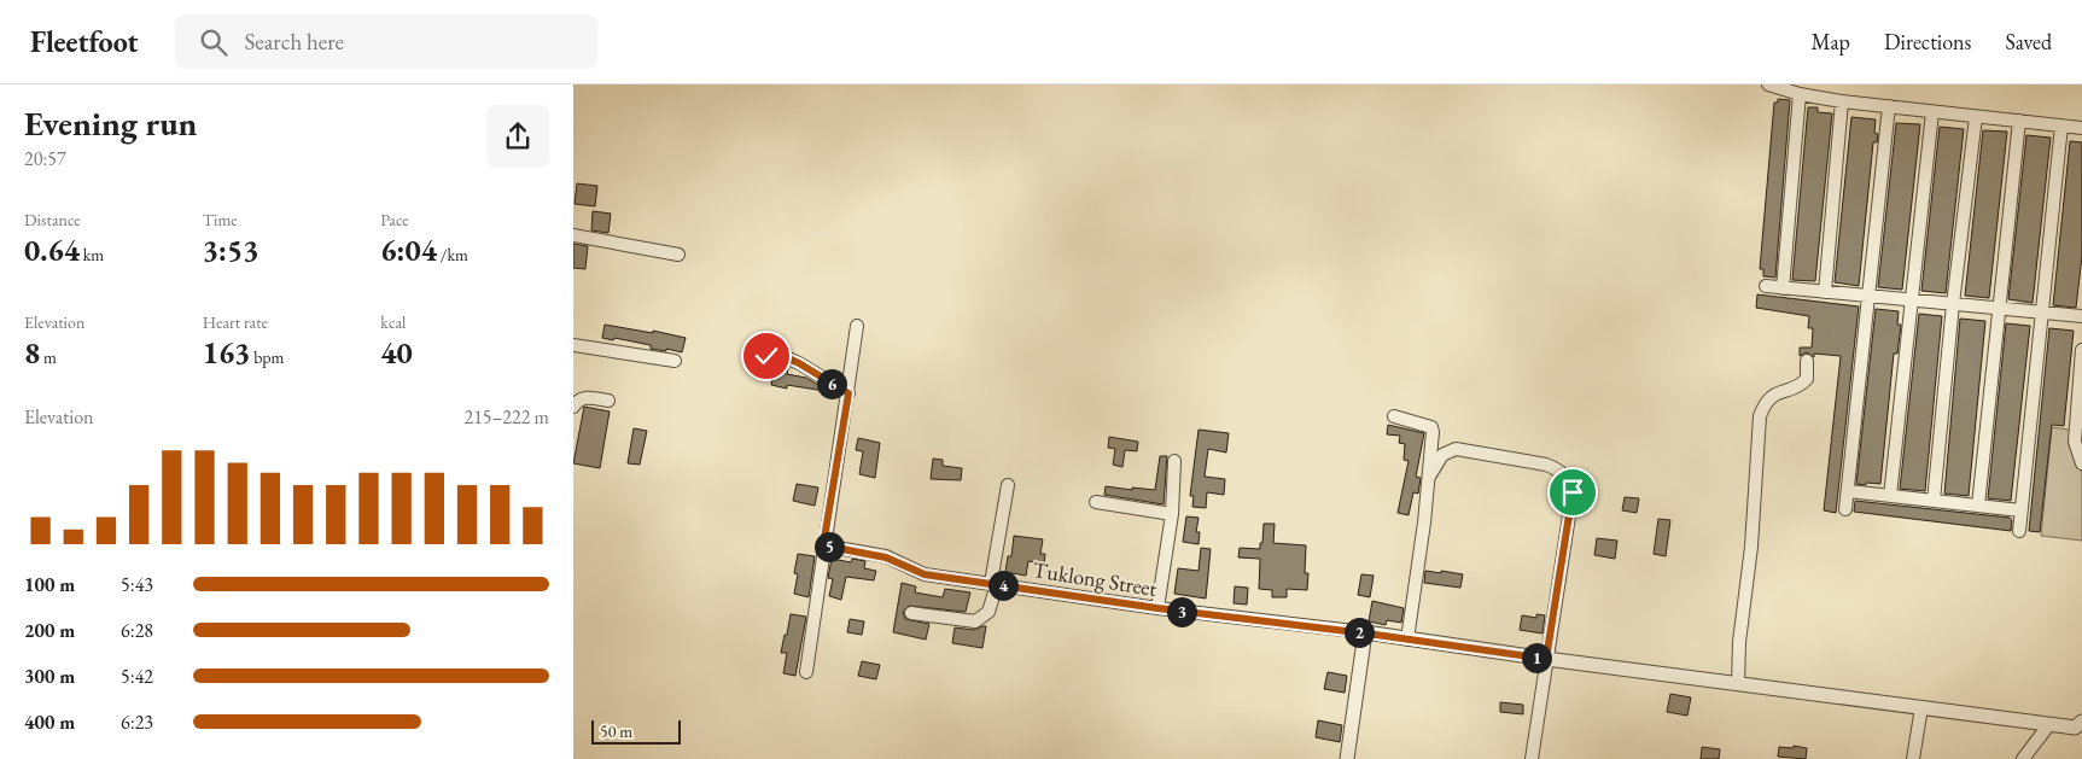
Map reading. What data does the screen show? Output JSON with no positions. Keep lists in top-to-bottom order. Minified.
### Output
{"streets":{"street":["Tuklong Street"]},"scale_bar":"50 m","page":{"header":"Fleetfoot","search":"Search here","nav":["Map","Directions","Saved"],"heading":["Evening run","20:57"],"stats":[["Distance","0.64 km"],["Time","3:53"],["Pace","6:04 /km"],["Elevation","8 m"],["Heart rate","163 bpm"],["kcal","40"]],"pins":["6","5","4","3","2","1"],"chart":["Elevation","215–222 m"],"list":[{"name":"100 m","note":"5:43"},{"name":"200 m","note":"6:28"},{"name":"300 m","note":"5:42"},{"name":"400 m","note":"6:23"}],"scale":"50 m"}}
